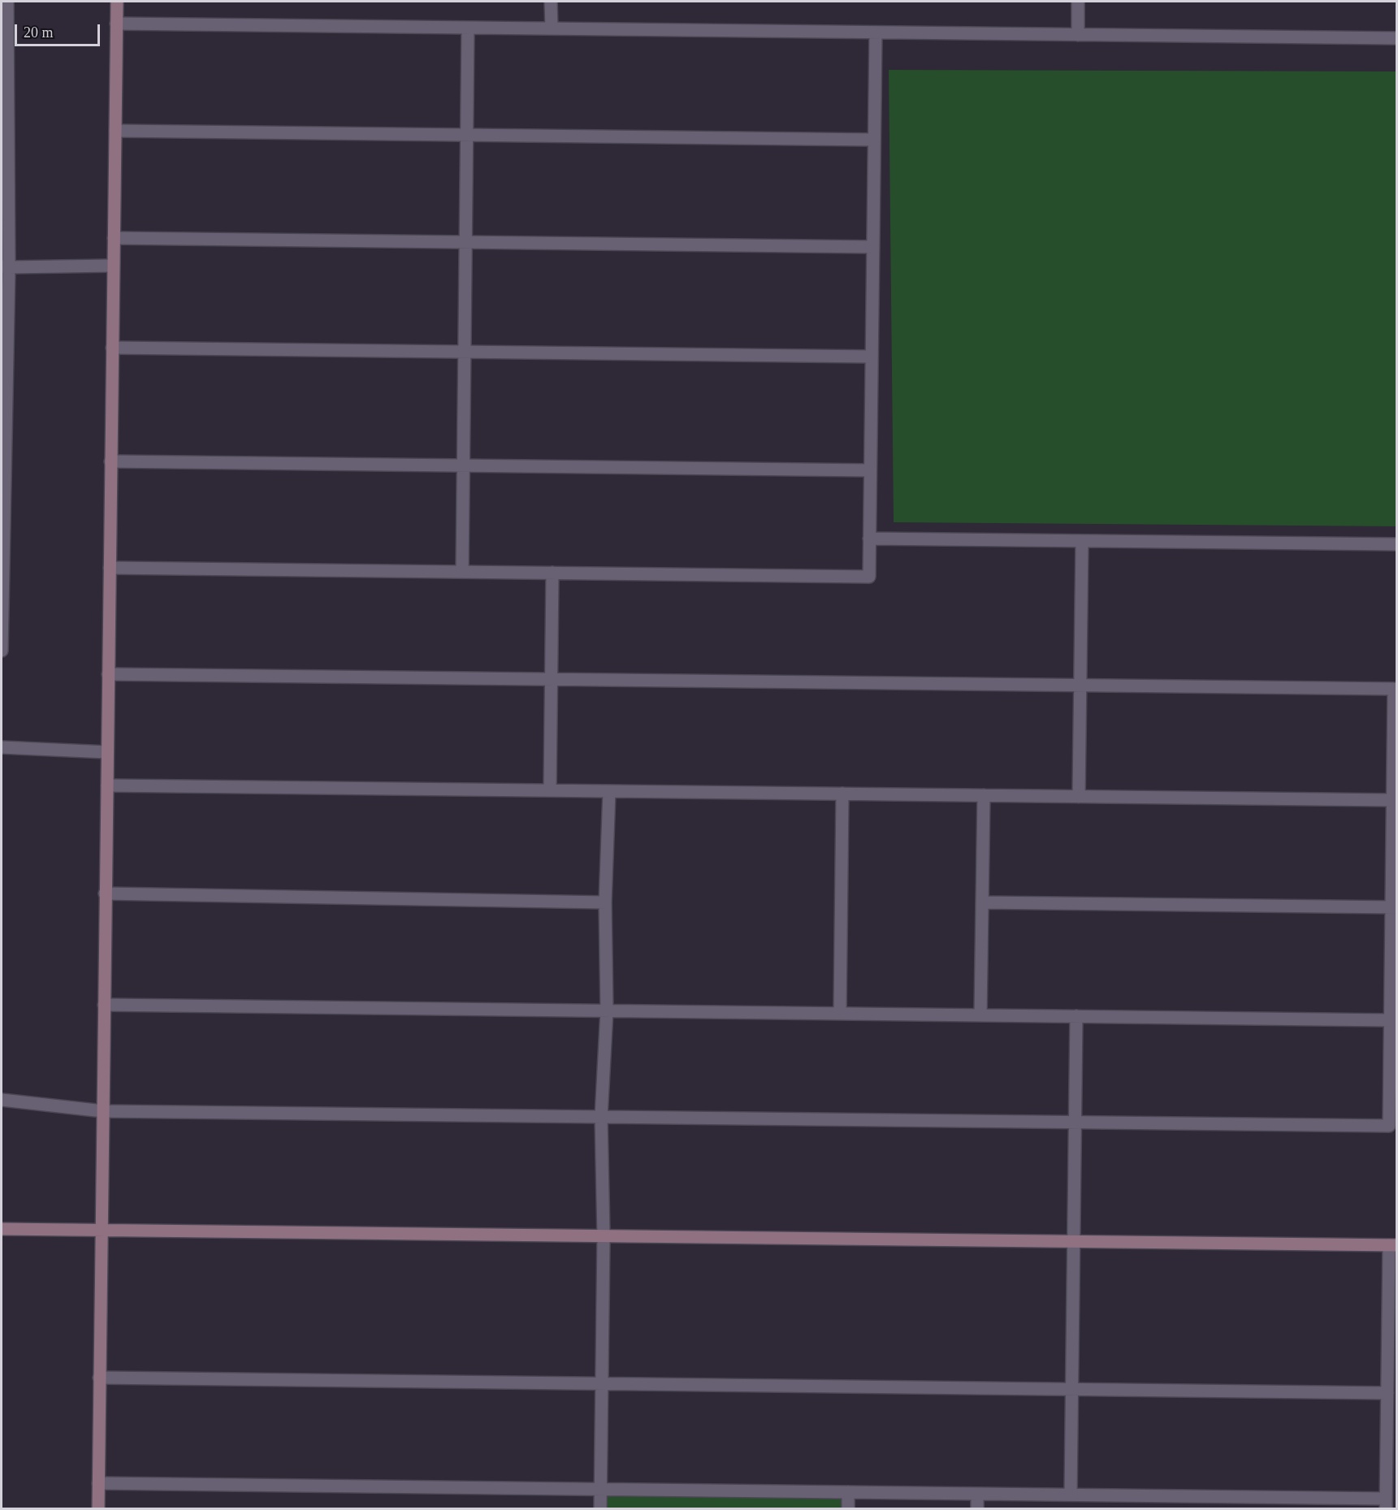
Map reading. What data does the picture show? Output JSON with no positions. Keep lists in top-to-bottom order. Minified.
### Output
{"scale_bar":"20 m"}
